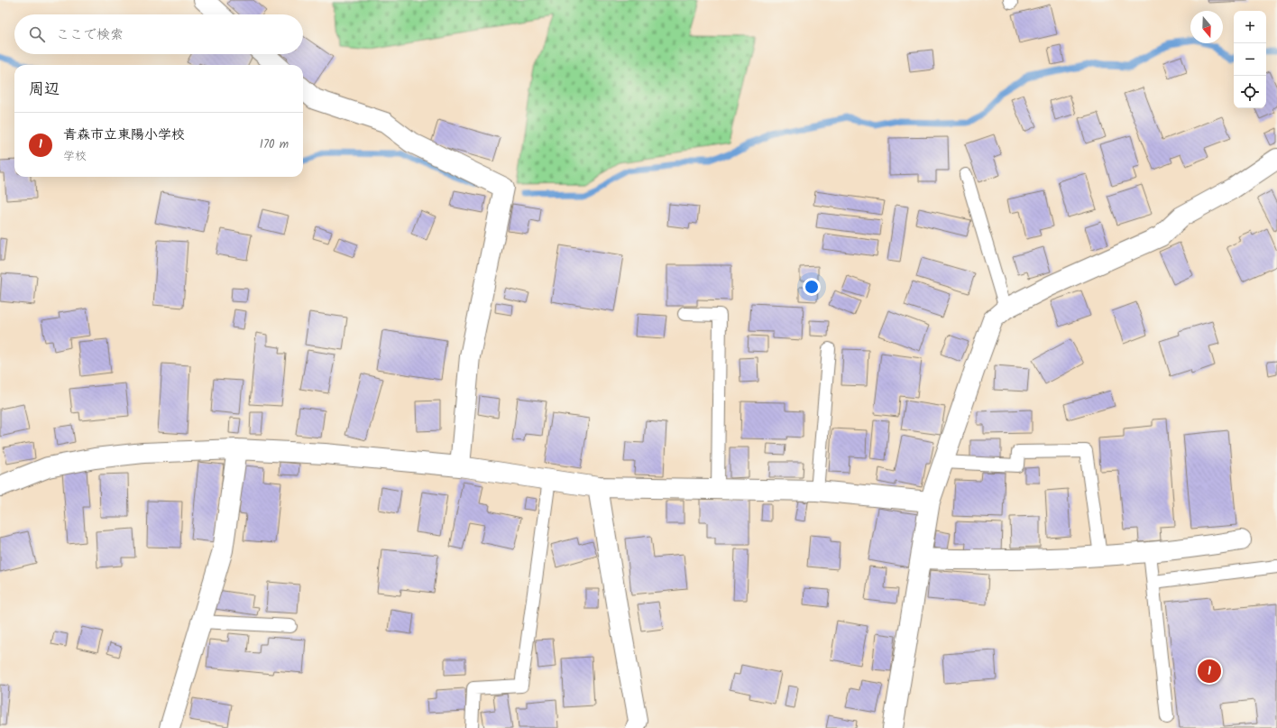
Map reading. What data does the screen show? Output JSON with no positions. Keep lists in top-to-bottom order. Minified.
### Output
{"north":"bottom","page":{"map_buttons":["+","−"],"search":"ここで検索","heading":"周辺","list":[{"mark":"1","name":"青森市立東陽小学校","note":"学校","value":"170 m"}],"pins":"1"}}
